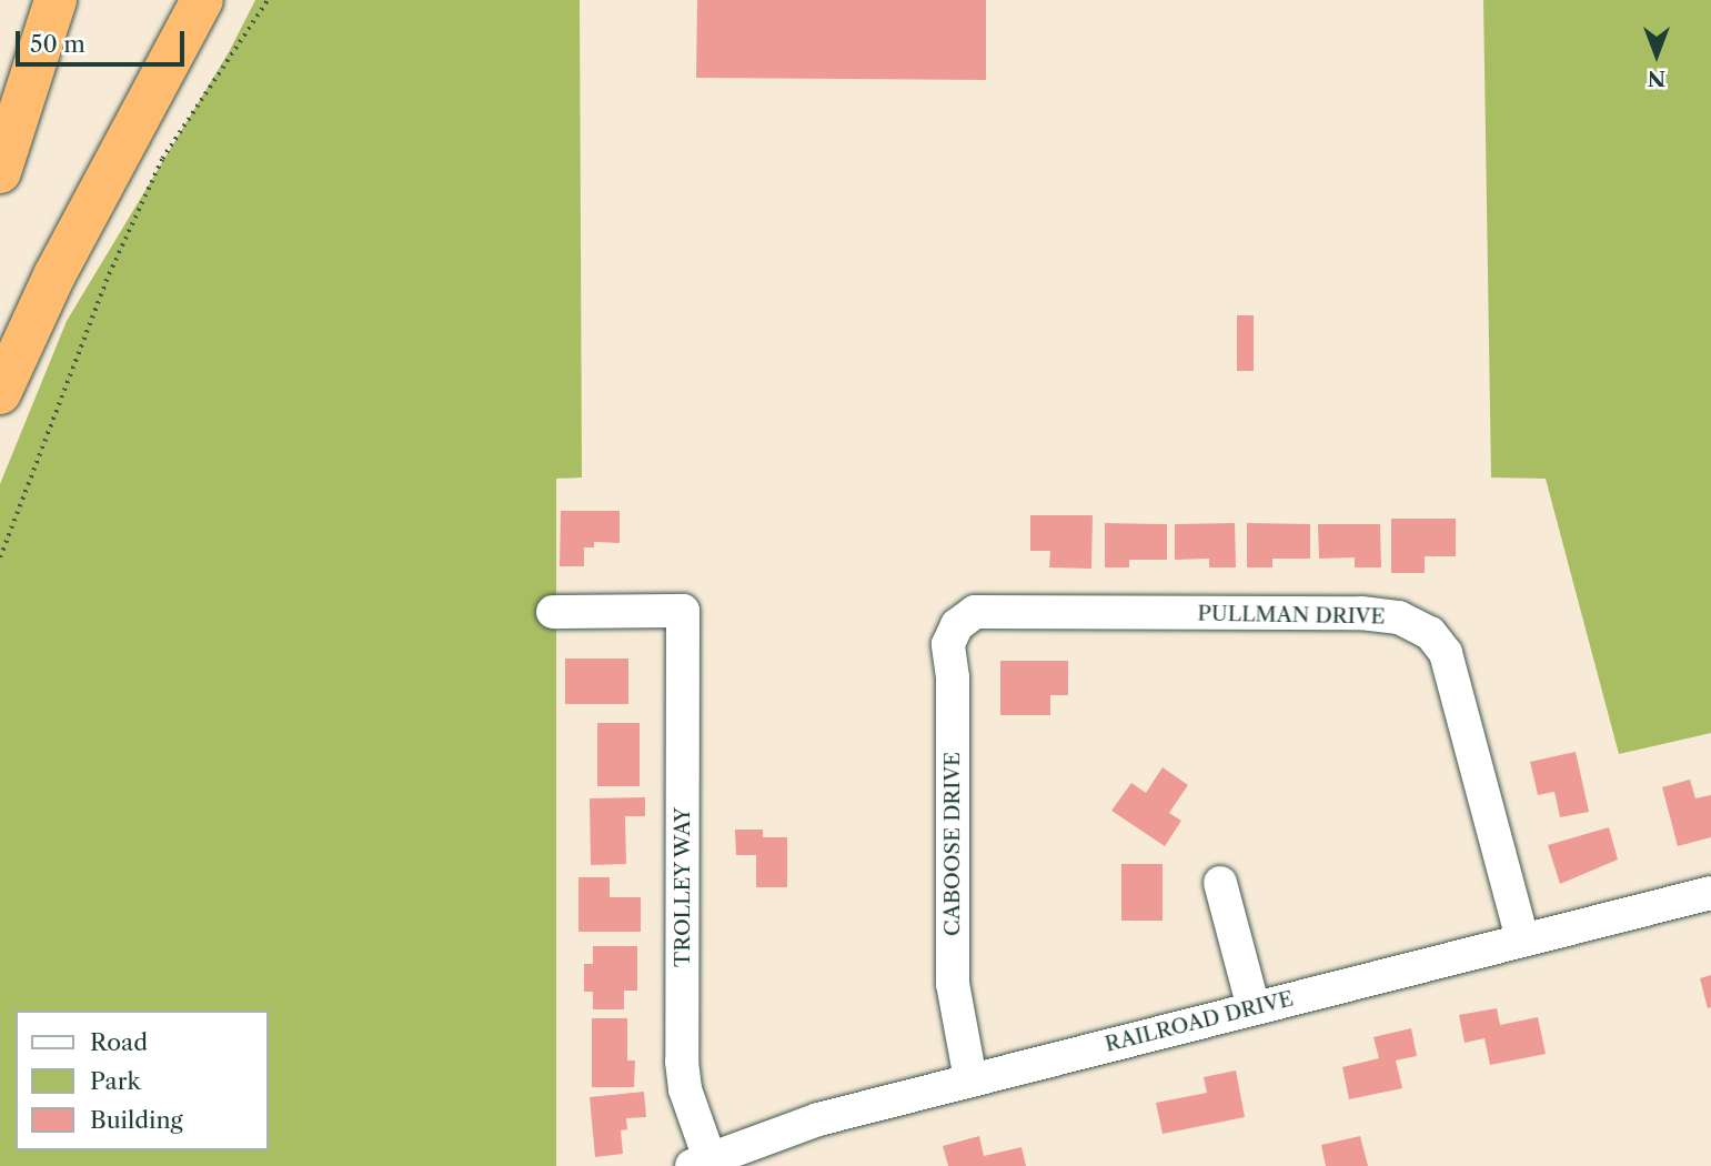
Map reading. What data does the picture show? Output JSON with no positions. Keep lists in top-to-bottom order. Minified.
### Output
{"streets":{"street":["PULLMAN DRIVE","CABOOSE DRIVE","TROLLEY WAY","RAILROAD DRIVE"]},"crossings":[["PULLMAN DRIVE","CABOOSE DRIVE"],["PULLMAN DRIVE","RAILROAD DRIVE"],["CABOOSE DRIVE","RAILROAD DRIVE"],["TROLLEY WAY","RAILROAD DRIVE"]],"legend":["Road","Park","Building"],"scale_bar":"50 m","north":"bottom"}
